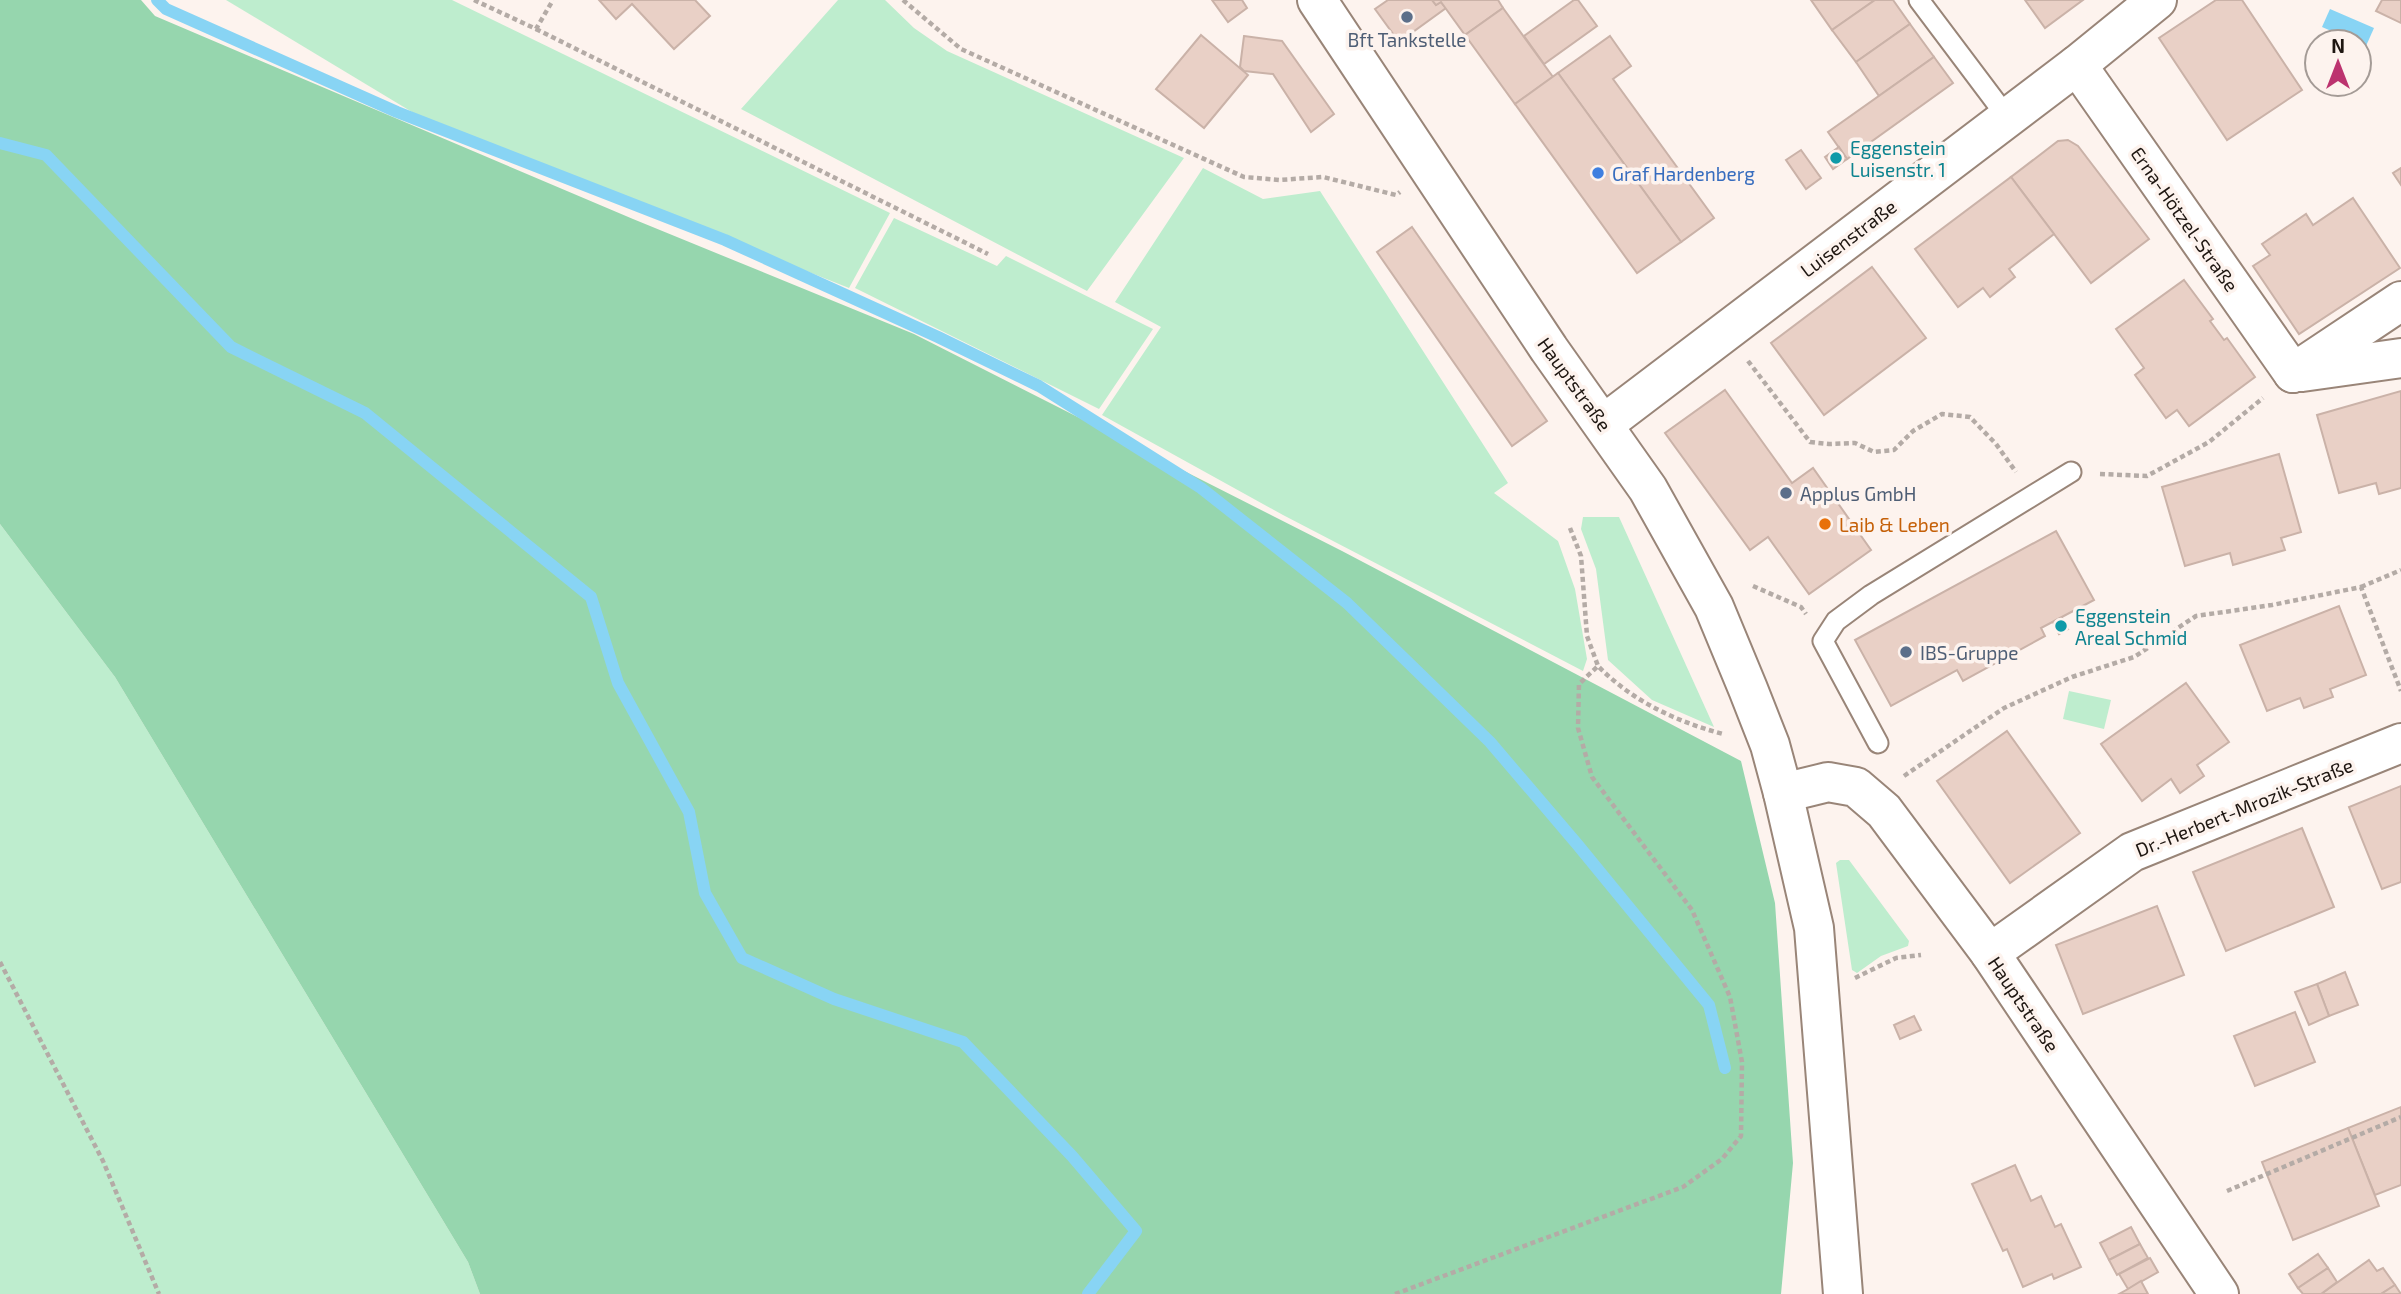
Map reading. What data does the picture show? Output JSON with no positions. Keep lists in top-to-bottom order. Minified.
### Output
{"streets":{"street":["Erna-Hötzel-Straße","Luisenstraße","Hauptstraße","Dr.-Herbert-Mrozik-Straße"]},"crossings":[["Erna-Hötzel-Straße","Luisenstraße"],["Luisenstraße","Hauptstraße"],["Hauptstraße","Dr.-Herbert-Mrozik-Straße"]],"places":["Bft Tankstelle","Eggenstein Luisenstr. 1","Graf Hardenberg","Applus GmbH","Laib & Leben","Eggenstein Areal Schmid","IBS-Gruppe"],"north":"top"}
